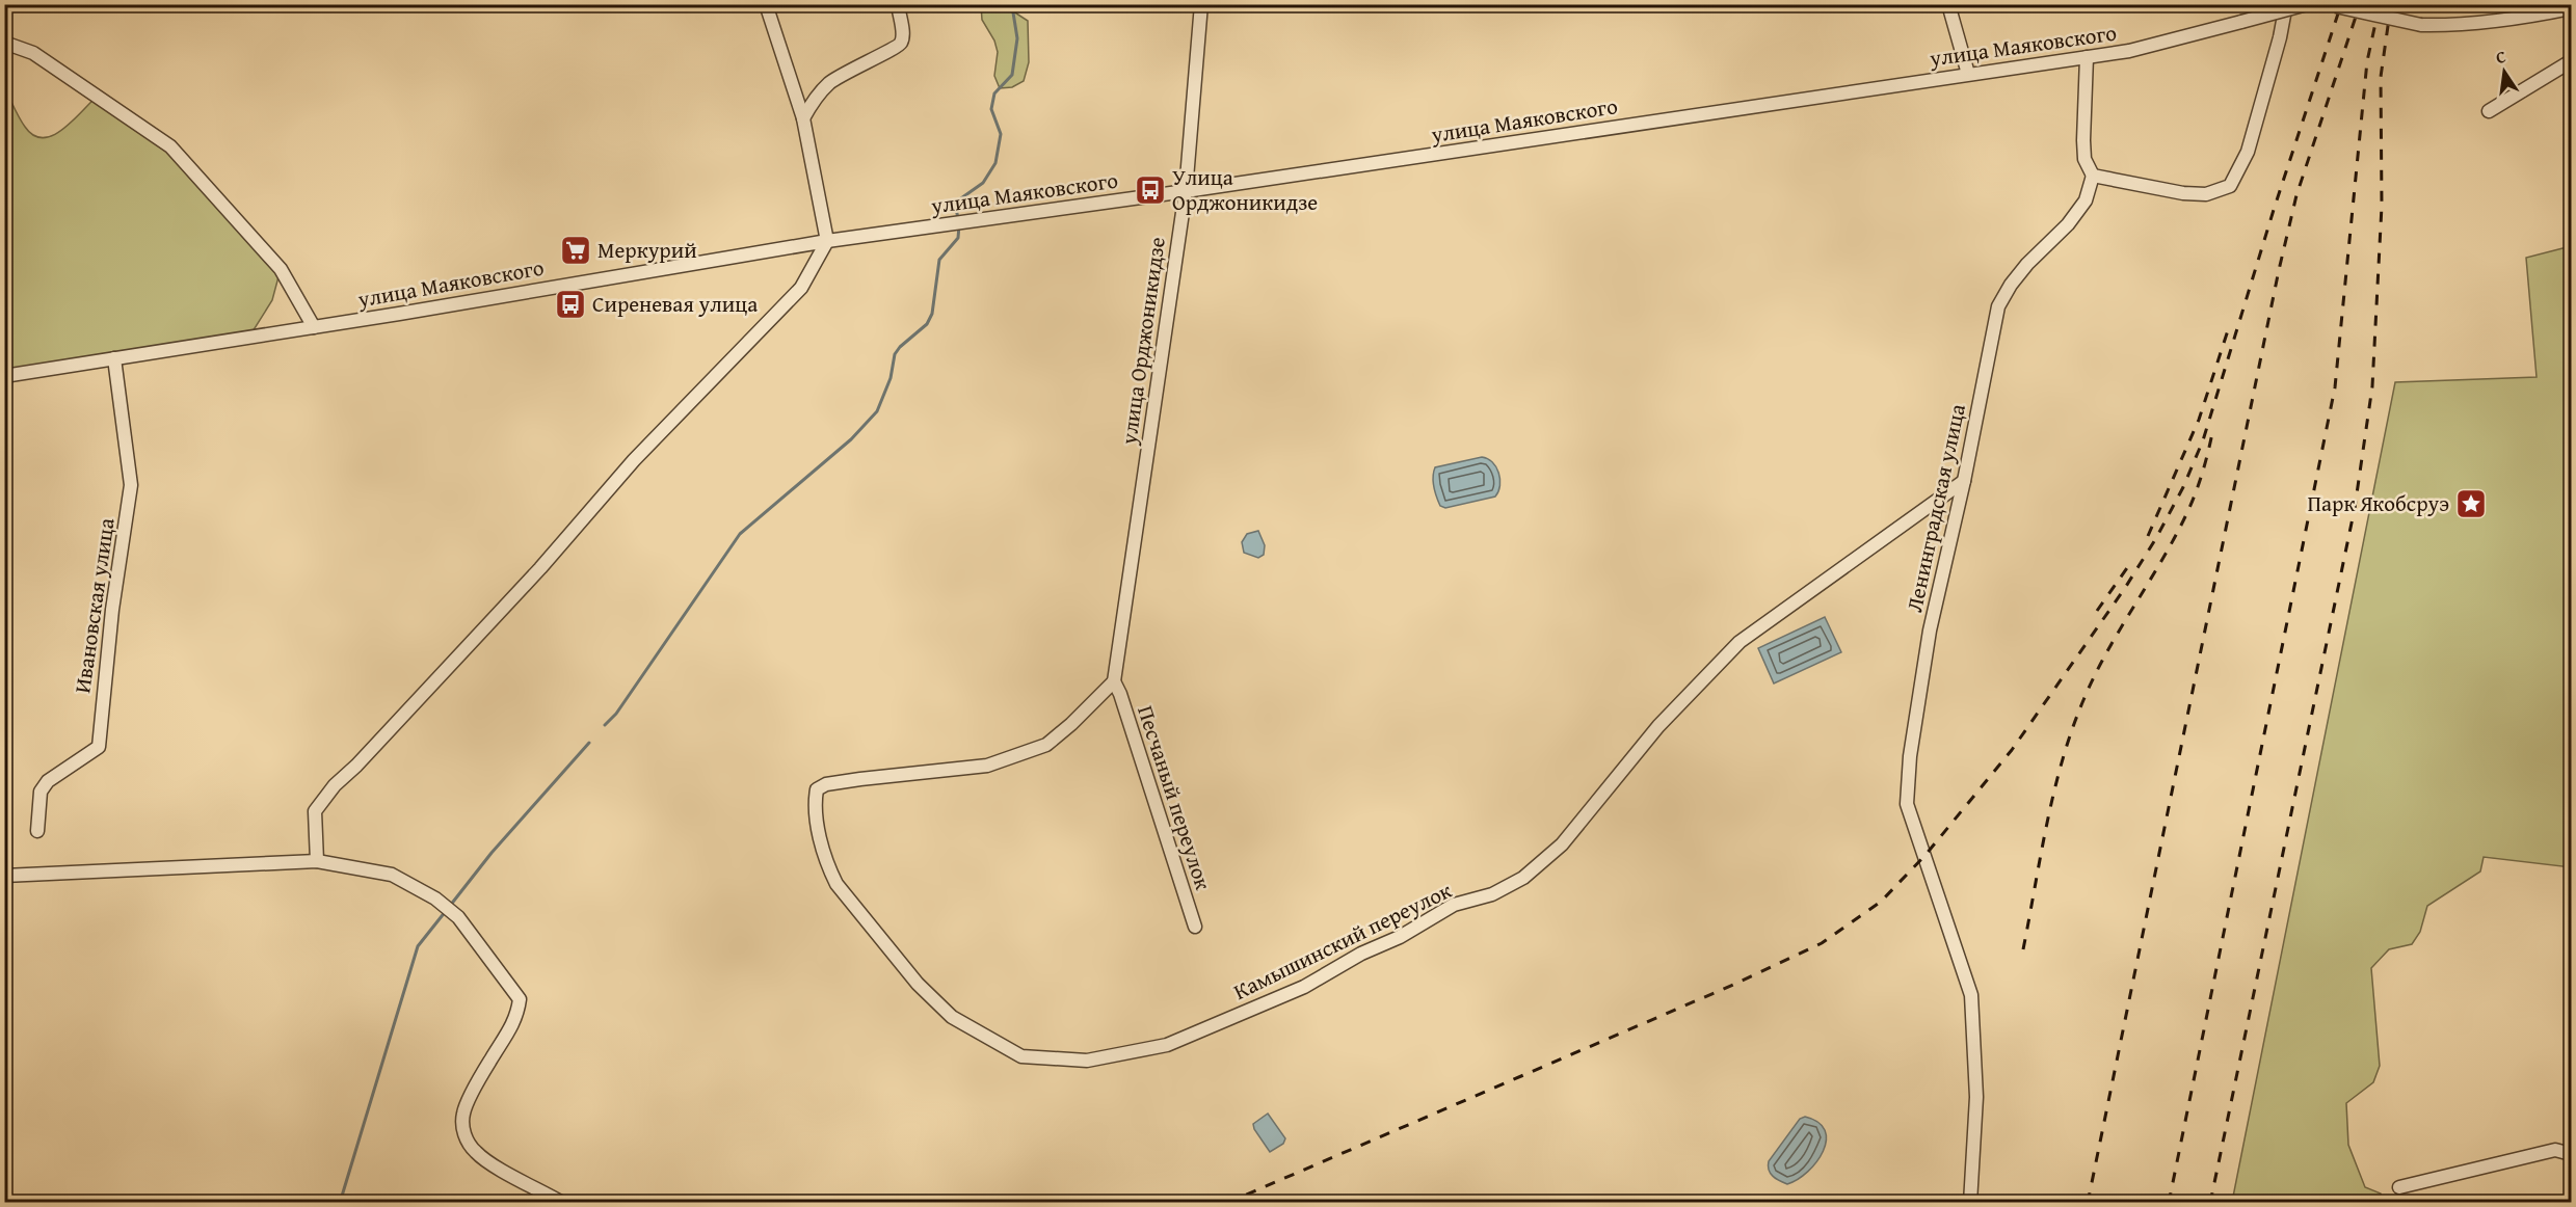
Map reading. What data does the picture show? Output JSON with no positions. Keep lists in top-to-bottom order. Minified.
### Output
{"streets":{"street":["улица Маяковского","улица Орджоникидзе","Ленинградская улица","Ивановская улица","Песчаный переулок","Камышинский переулок"]},"crossings":[["улица Маяковского","улица Орджоникидзе"],["улица Маяковского","Ивановская улица"],["улица Орджоникидзе","Песчаный переулок"],["улица Орджоникидзе","Камышинский переулок"],["Ленинградская улица","Камышинский переулок"],["Песчаный переулок","Камышинский переулок"]],"places":{"bus stop":["Улица Орджоникидзе","Сиреневая улица"],"supermarket":["Меркурий"],"place":["Парк Якобсруэ"]},"north":"top"}
